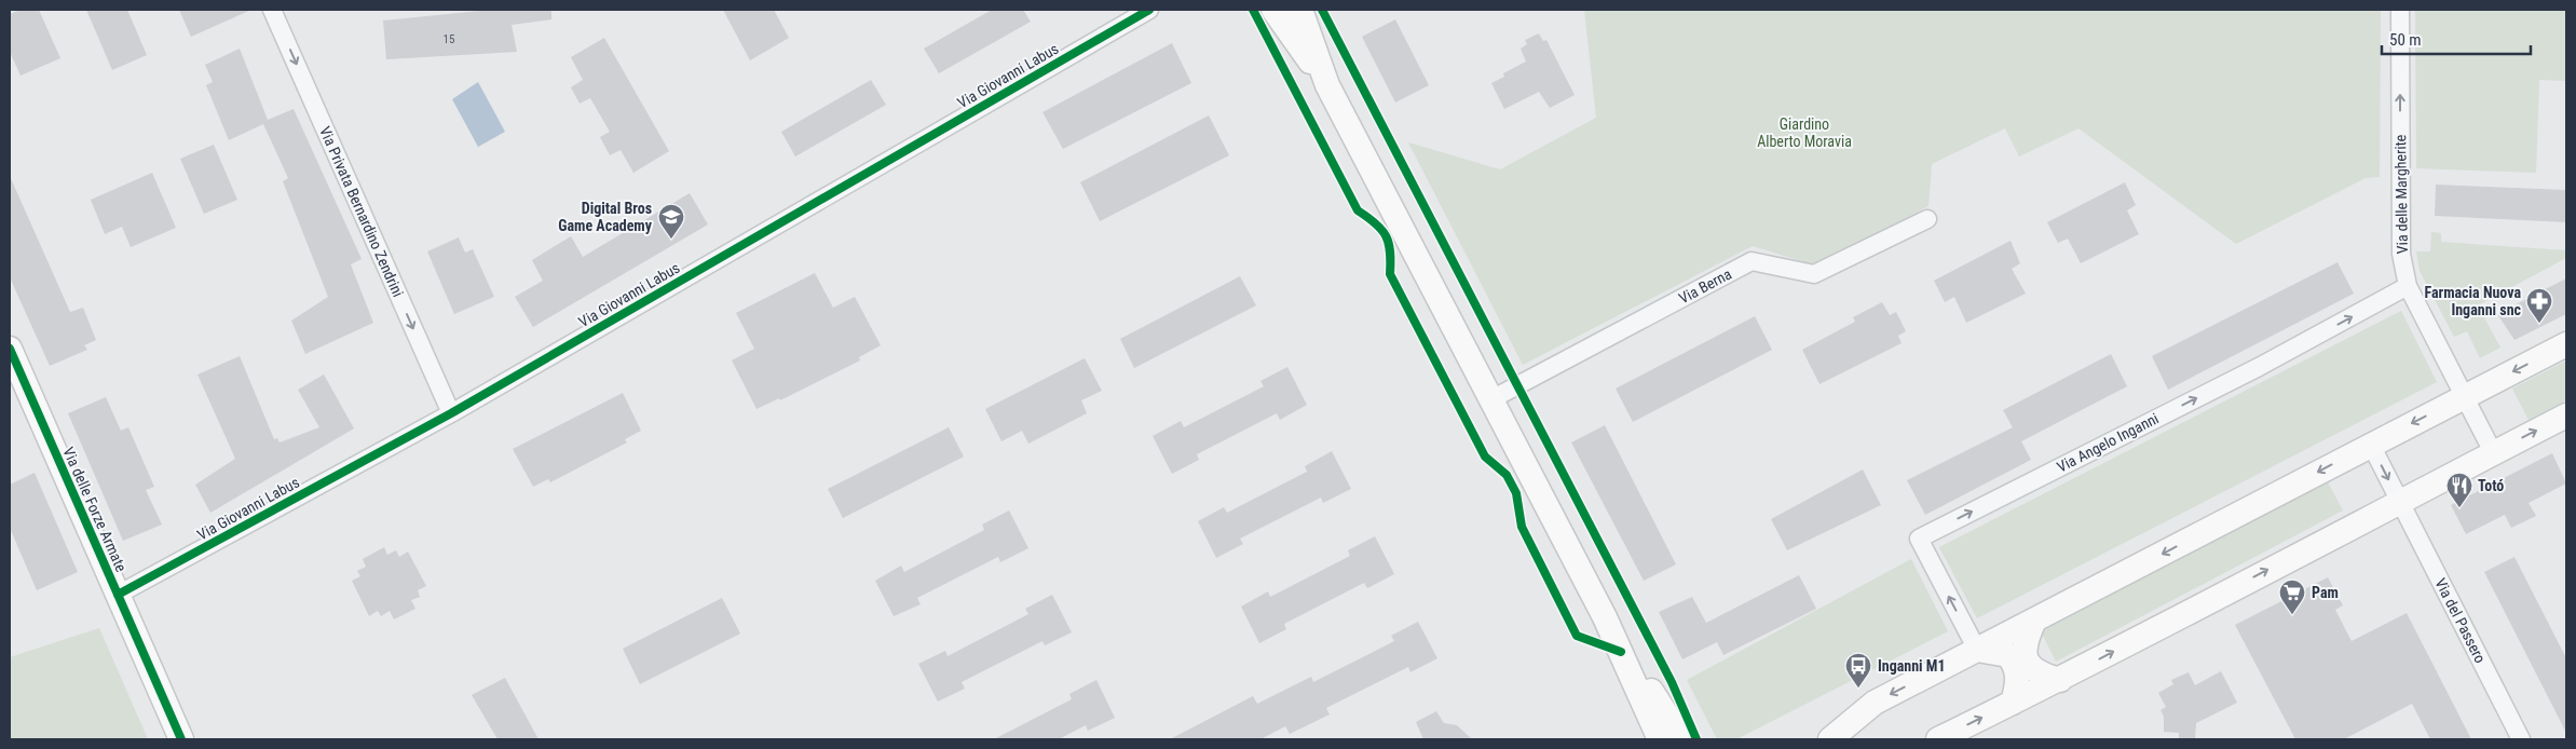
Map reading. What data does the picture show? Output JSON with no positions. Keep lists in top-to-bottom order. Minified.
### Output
{"streets":{"street":["Via Giovanni Labus","Via delle Margherite","Via Privata Bernardino Zendrini","Via Berna","Via Angelo Inganni","Via delle Forze Armate","Via del Passero"]},"crossings":[["Via Giovanni Labus","Via Privata Bernardino Zendrini"],["Via Giovanni Labus","Via delle Forze Armate"],["Via delle Margherite","Via Angelo Inganni"]],"one_way":["Via delle Margherite","Via Privata Bernardino Zendrini"],"parks":["Giardino Alberto Moravia"],"places":{"school or university":["Digital Bros Game Academy"],"pharmacy":["Farmacia Nuova Inganni snc"],"restaurant":["Totó"],"supermarket":["Pam"],"bus stop":["Inganni M1"]},"house_numbers":["15"],"scale_bar":"50 m"}
